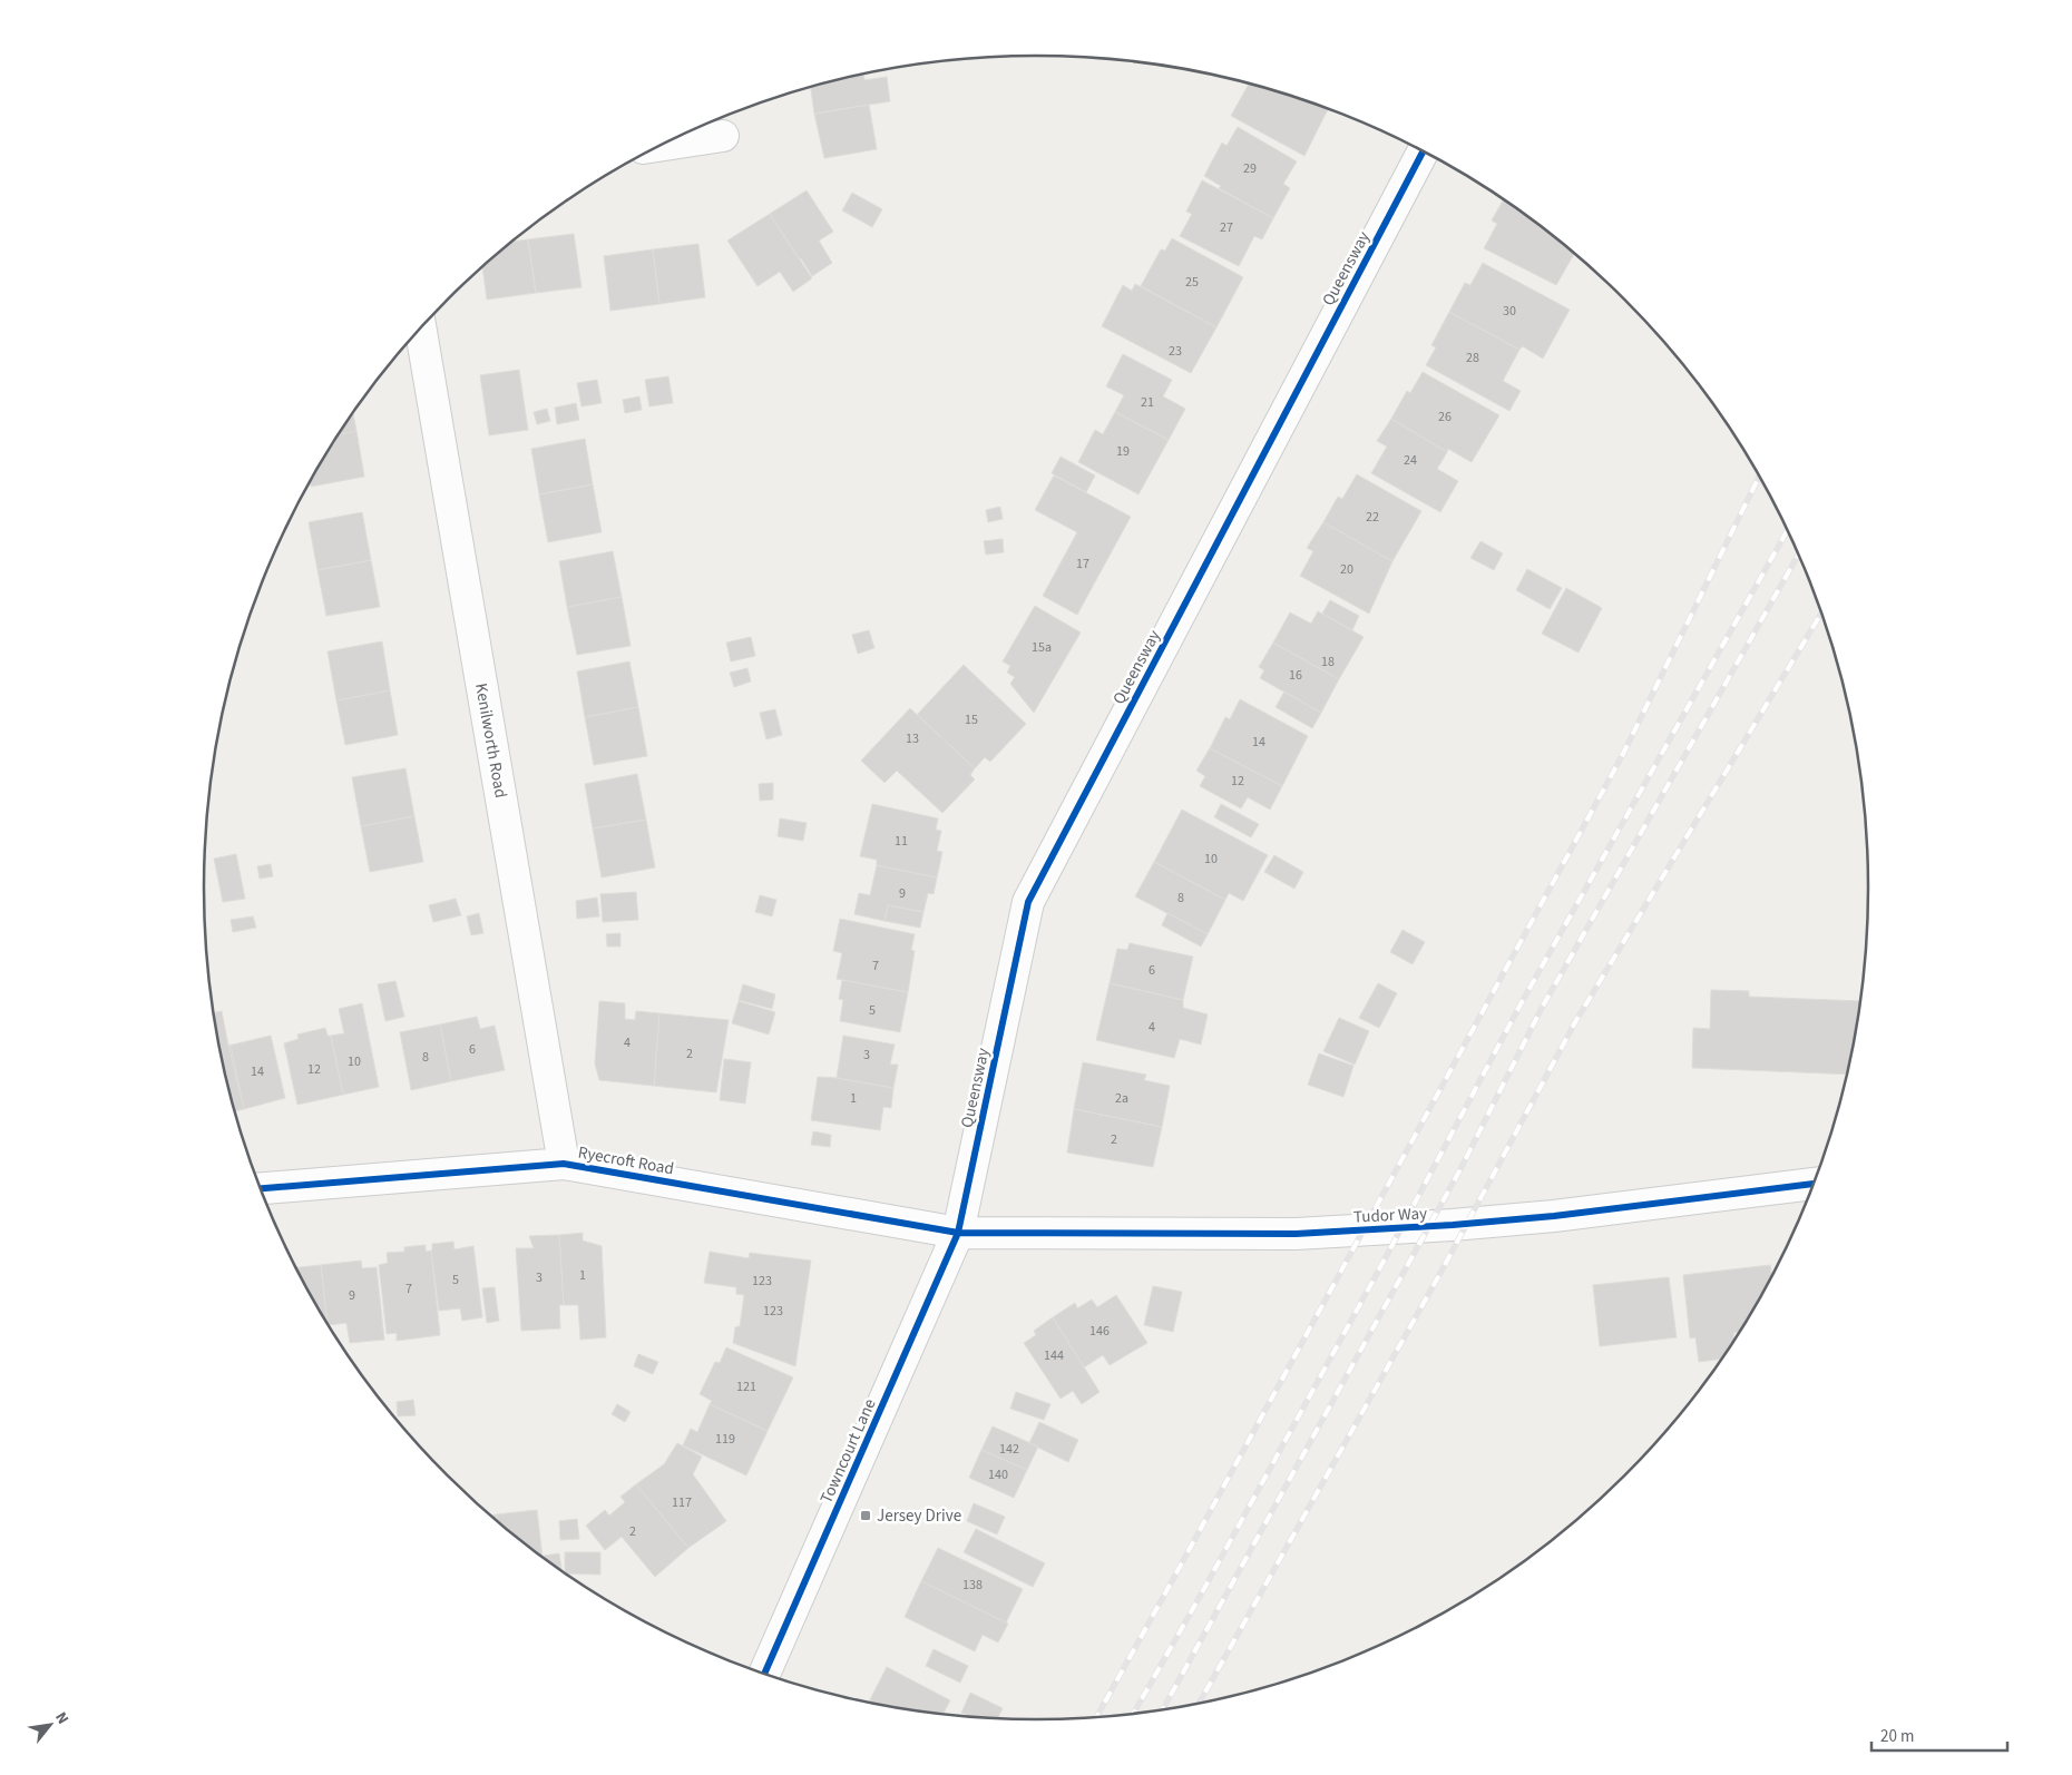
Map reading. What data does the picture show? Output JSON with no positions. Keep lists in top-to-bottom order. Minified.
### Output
{"streets":{"street":["Queensway","Kenilworth Road","Ryecroft Road","Tudor Way","Towncourt Lane"]},"crossings":[["Queensway","Ryecroft Road"],["Queensway","Tudor Way"],["Queensway","Towncourt Lane"],["Kenilworth Road","Ryecroft Road"],["Ryecroft Road","Tudor Way"],["Ryecroft Road","Towncourt Lane"],["Tudor Way","Towncourt Lane"]],"places":{"transit":["Jersey Drive"]},"house_numbers":["29","27","25","30","23","28","21","26","19","24","22","17","20","15a","18","16","15","13","14","12","11","10","9","8","7","6","5","4","4","6","2","3","8","10","12","14","1","2a","2","1","3","5","123","7","9","123","146","144","121","119","142","140","117","2","138"],"scale_bar":"20 m","north":"top right"}
